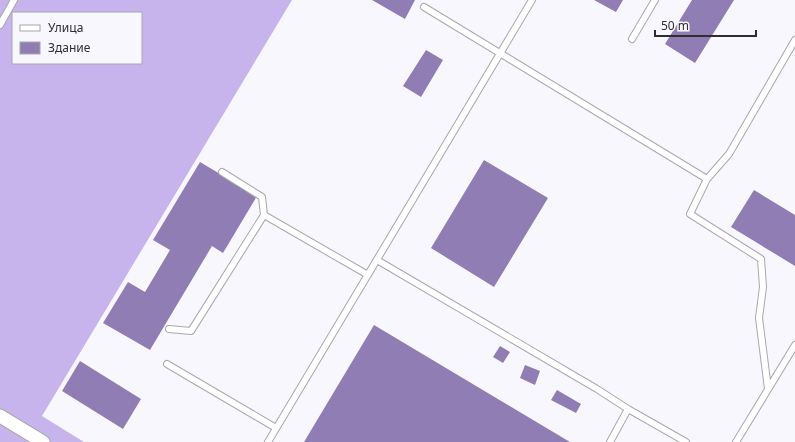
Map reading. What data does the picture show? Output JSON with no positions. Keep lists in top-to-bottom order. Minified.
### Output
{"legend":["Улица","Здание"],"scale_bar":"50 m"}
